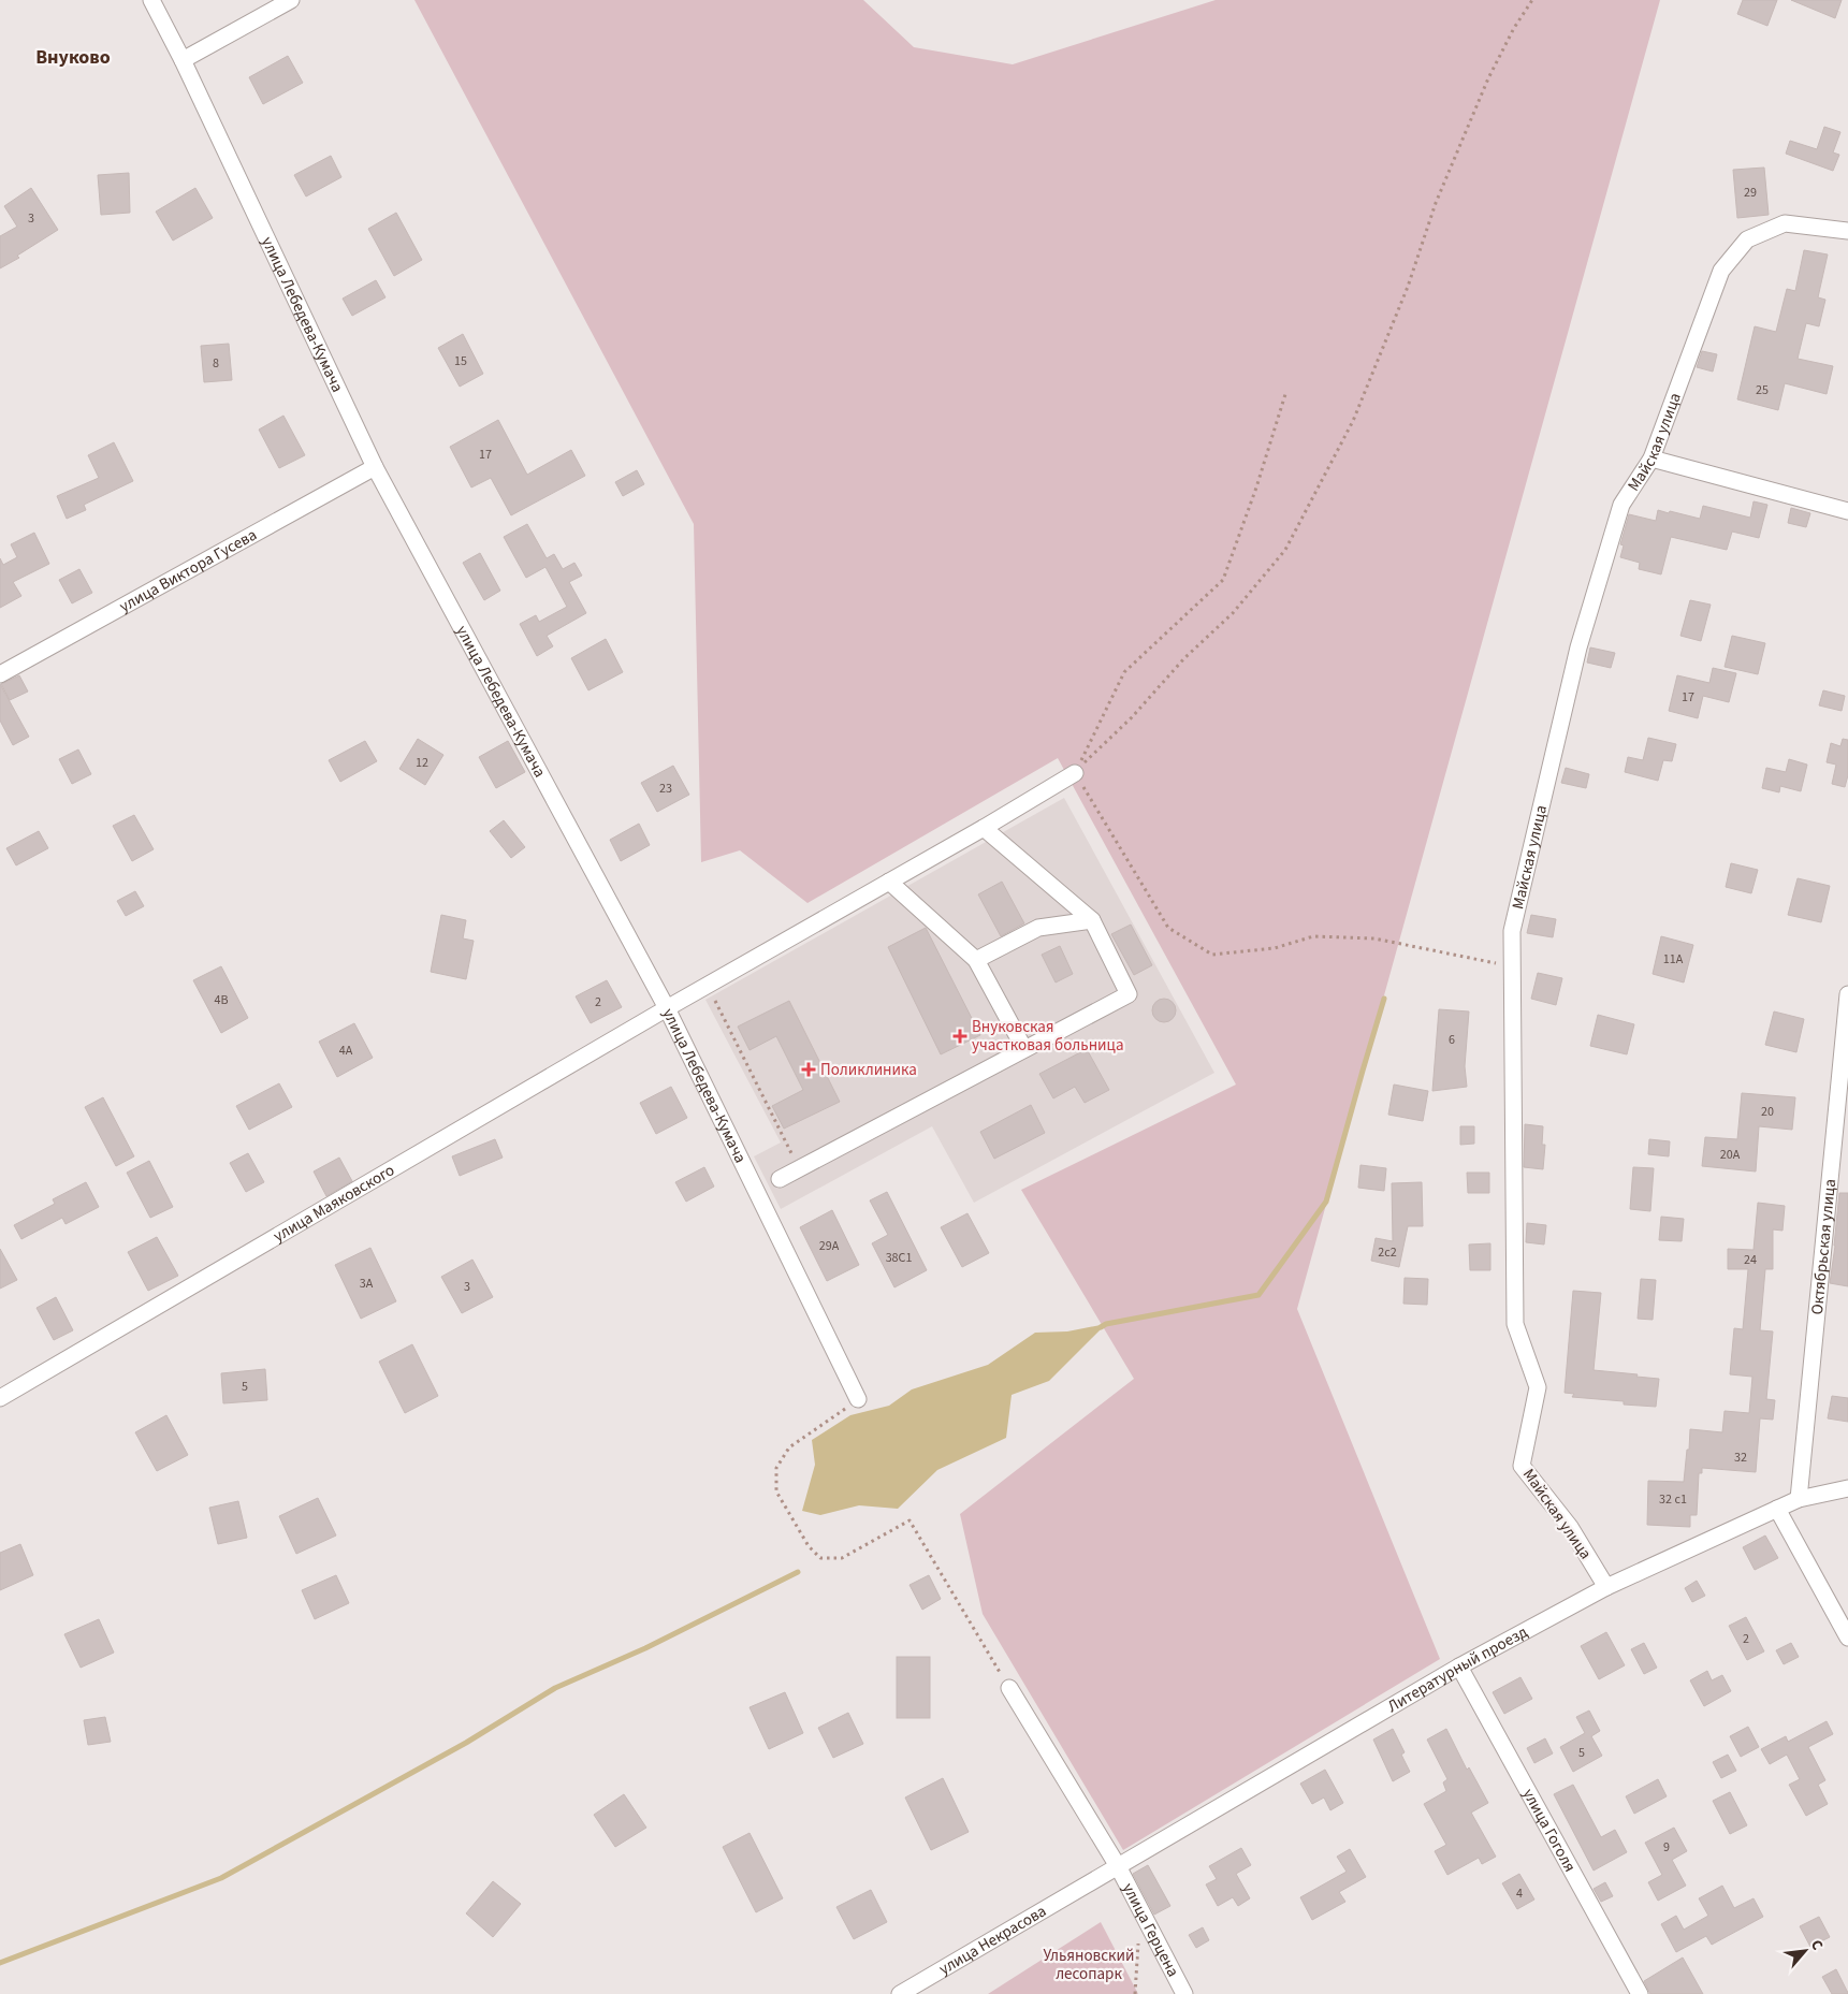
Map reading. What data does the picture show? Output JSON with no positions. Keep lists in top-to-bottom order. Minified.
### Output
{"streets":{"street":["улица Лебедева-Кумача","Майская улица","улица Виктора Гусева","улица Маяковского","Октябрьская улица","Литературный проезд","улица Гоголя","улица Герцена","улица Некрасова"]},"crossings":[["улица Лебедева-Кумача","улица Виктора Гусева"],["улица Лебедева-Кумача","улица Маяковского"],["Майская улица","Литературный проезд"],["Октябрьская улица","Литературный проезд"],["Литературный проезд","улица Гоголя"],["Литературный проезд","улица Герцена"],["Литературный проезд","улица Некрасова"]],"districts":["Внуково"],"parks":["Ульяновский лесопарк"],"places":{"health":["Внуковская участковая больница","Поликлиника"]},"house_numbers":["29","3","15","8","25","17","17","12","23","11А","4В","2","6","4А","20","20А","29А","2с2","38С1","24","3А","3","5","32","32 с1","2","5","9","4"],"north":"top right"}
